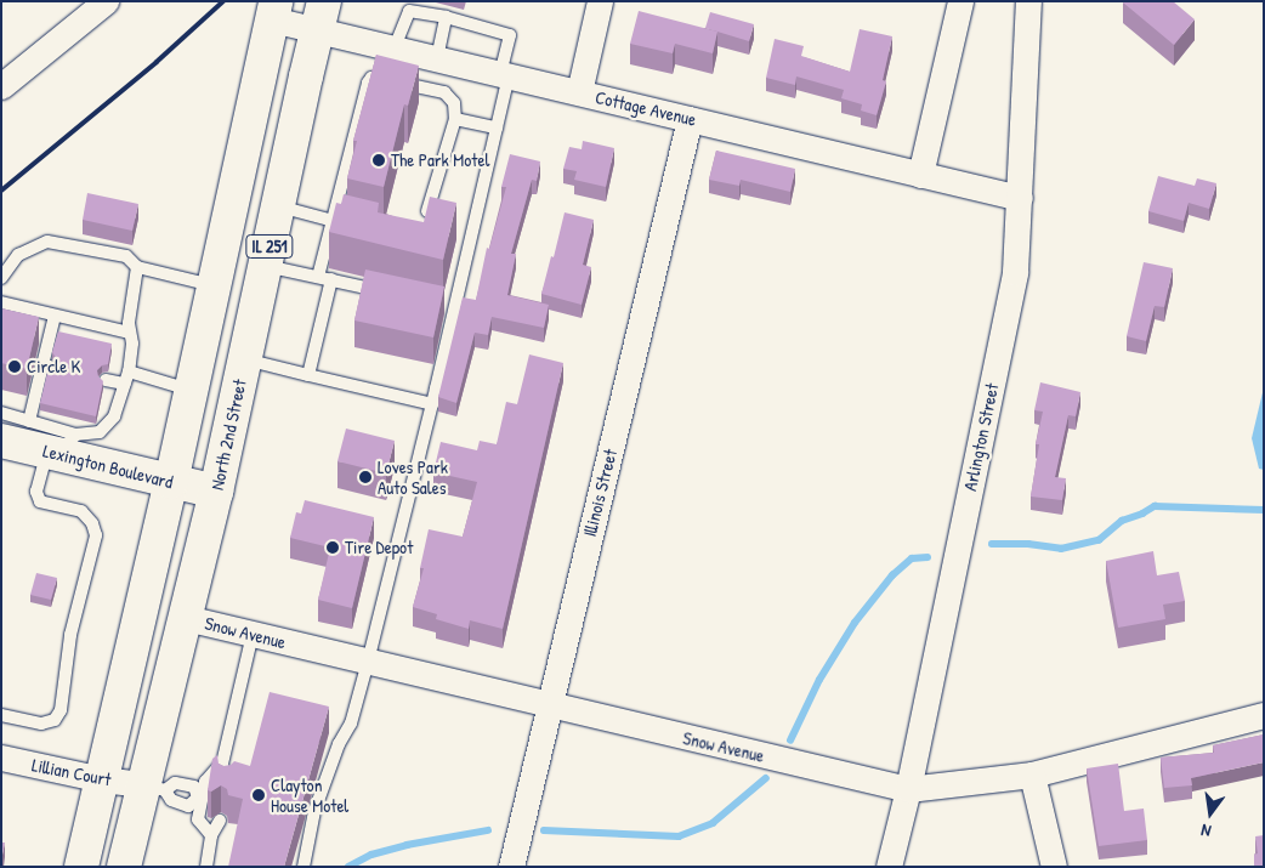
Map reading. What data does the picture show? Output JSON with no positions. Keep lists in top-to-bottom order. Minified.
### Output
{"streets":{"main road":["IL 251","North 2nd Street","Lexington Boulevard"],"street":["Cottage Avenue","Arlington Street","Illinois Street","Snow Avenue","Lillian Court"]},"crossings":[["Cottage Avenue","IL 251"],["Cottage Avenue","North 2nd Street"],["Cottage Avenue","Arlington Street"],["Cottage Avenue","Illinois Street"],["IL 251","Lexington Boulevard"],["IL 251","Lillian Court"],["North 2nd Street","Lexington Boulevard"],["North 2nd Street","Snow Avenue"],["North 2nd Street","Lillian Court"],["Arlington Street","Snow Avenue"],["Illinois Street","Snow Avenue"]],"places":["The Park Motel","Circle K","Loves Park Auto Sales","Tire Depot","Clayton House Motel"],"north":"bottom"}
